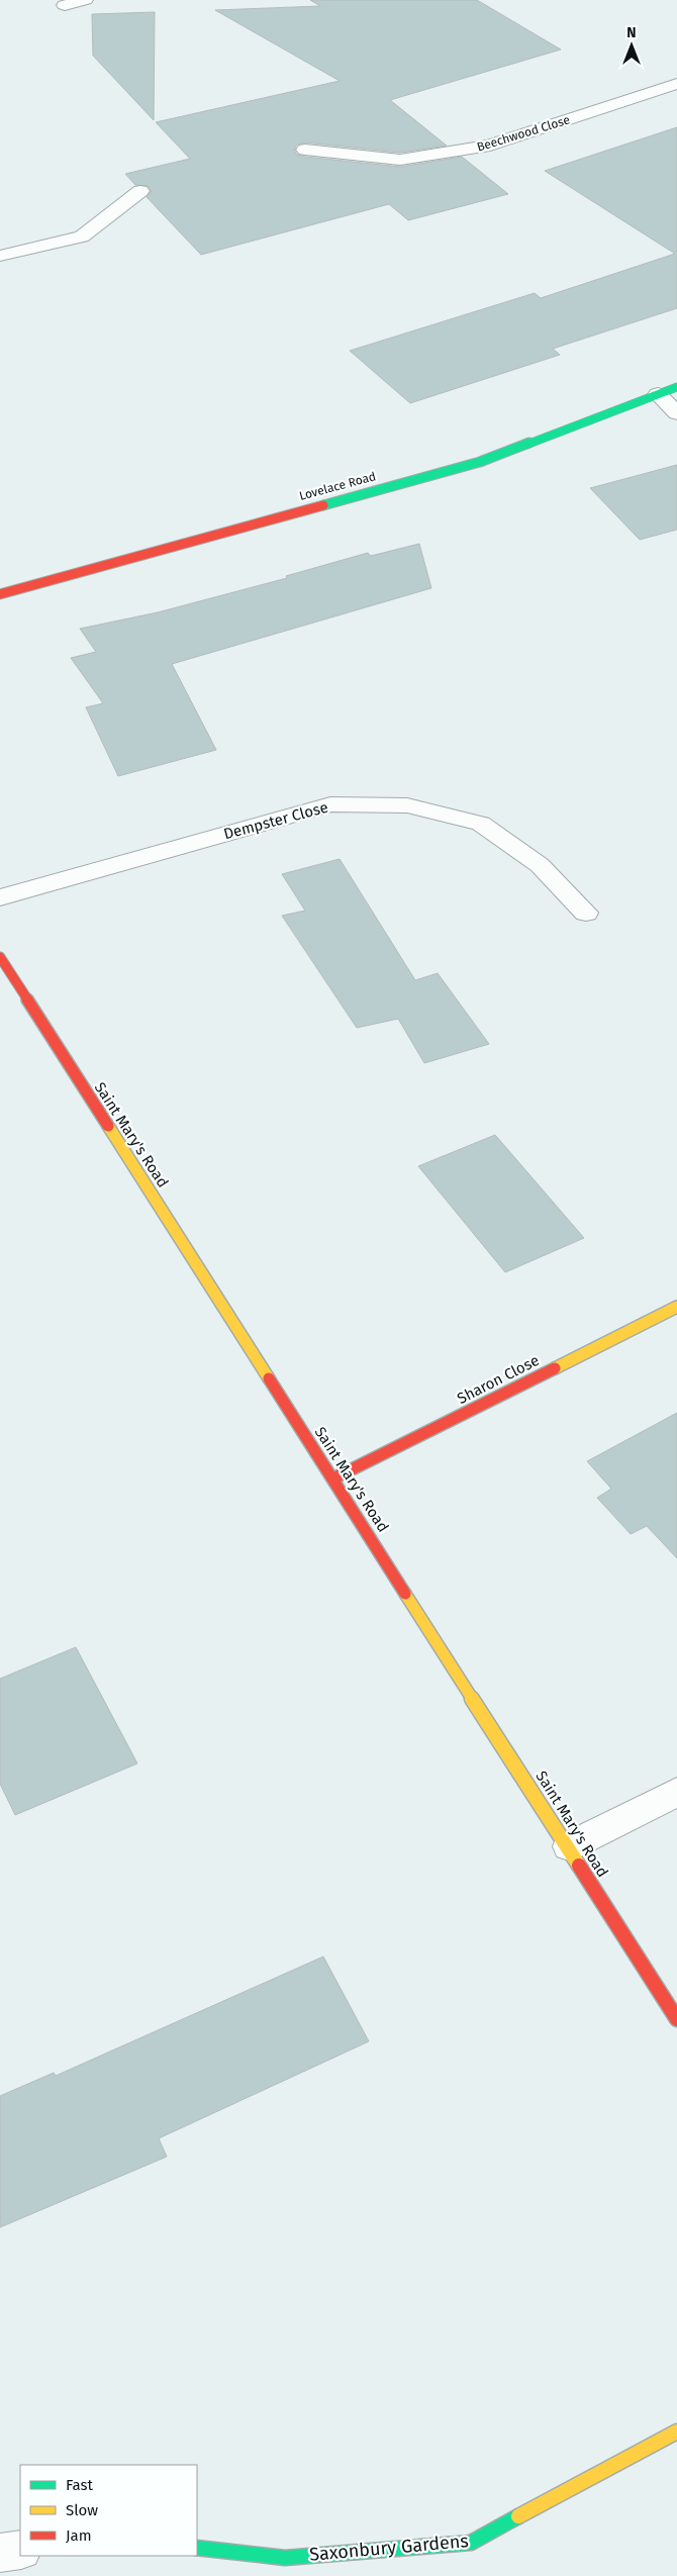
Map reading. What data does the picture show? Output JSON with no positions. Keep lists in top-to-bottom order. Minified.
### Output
{"streets":{"street":["Beechwood Close","Lovelace Road","Dempster Close","Saint Mary's Road","Sharon Close","Saxonbury Gardens"]},"crossings":[["Saint Mary's Road","Sharon Close"]],"legend":["Fast","Slow","Jam"],"north":"top"}
